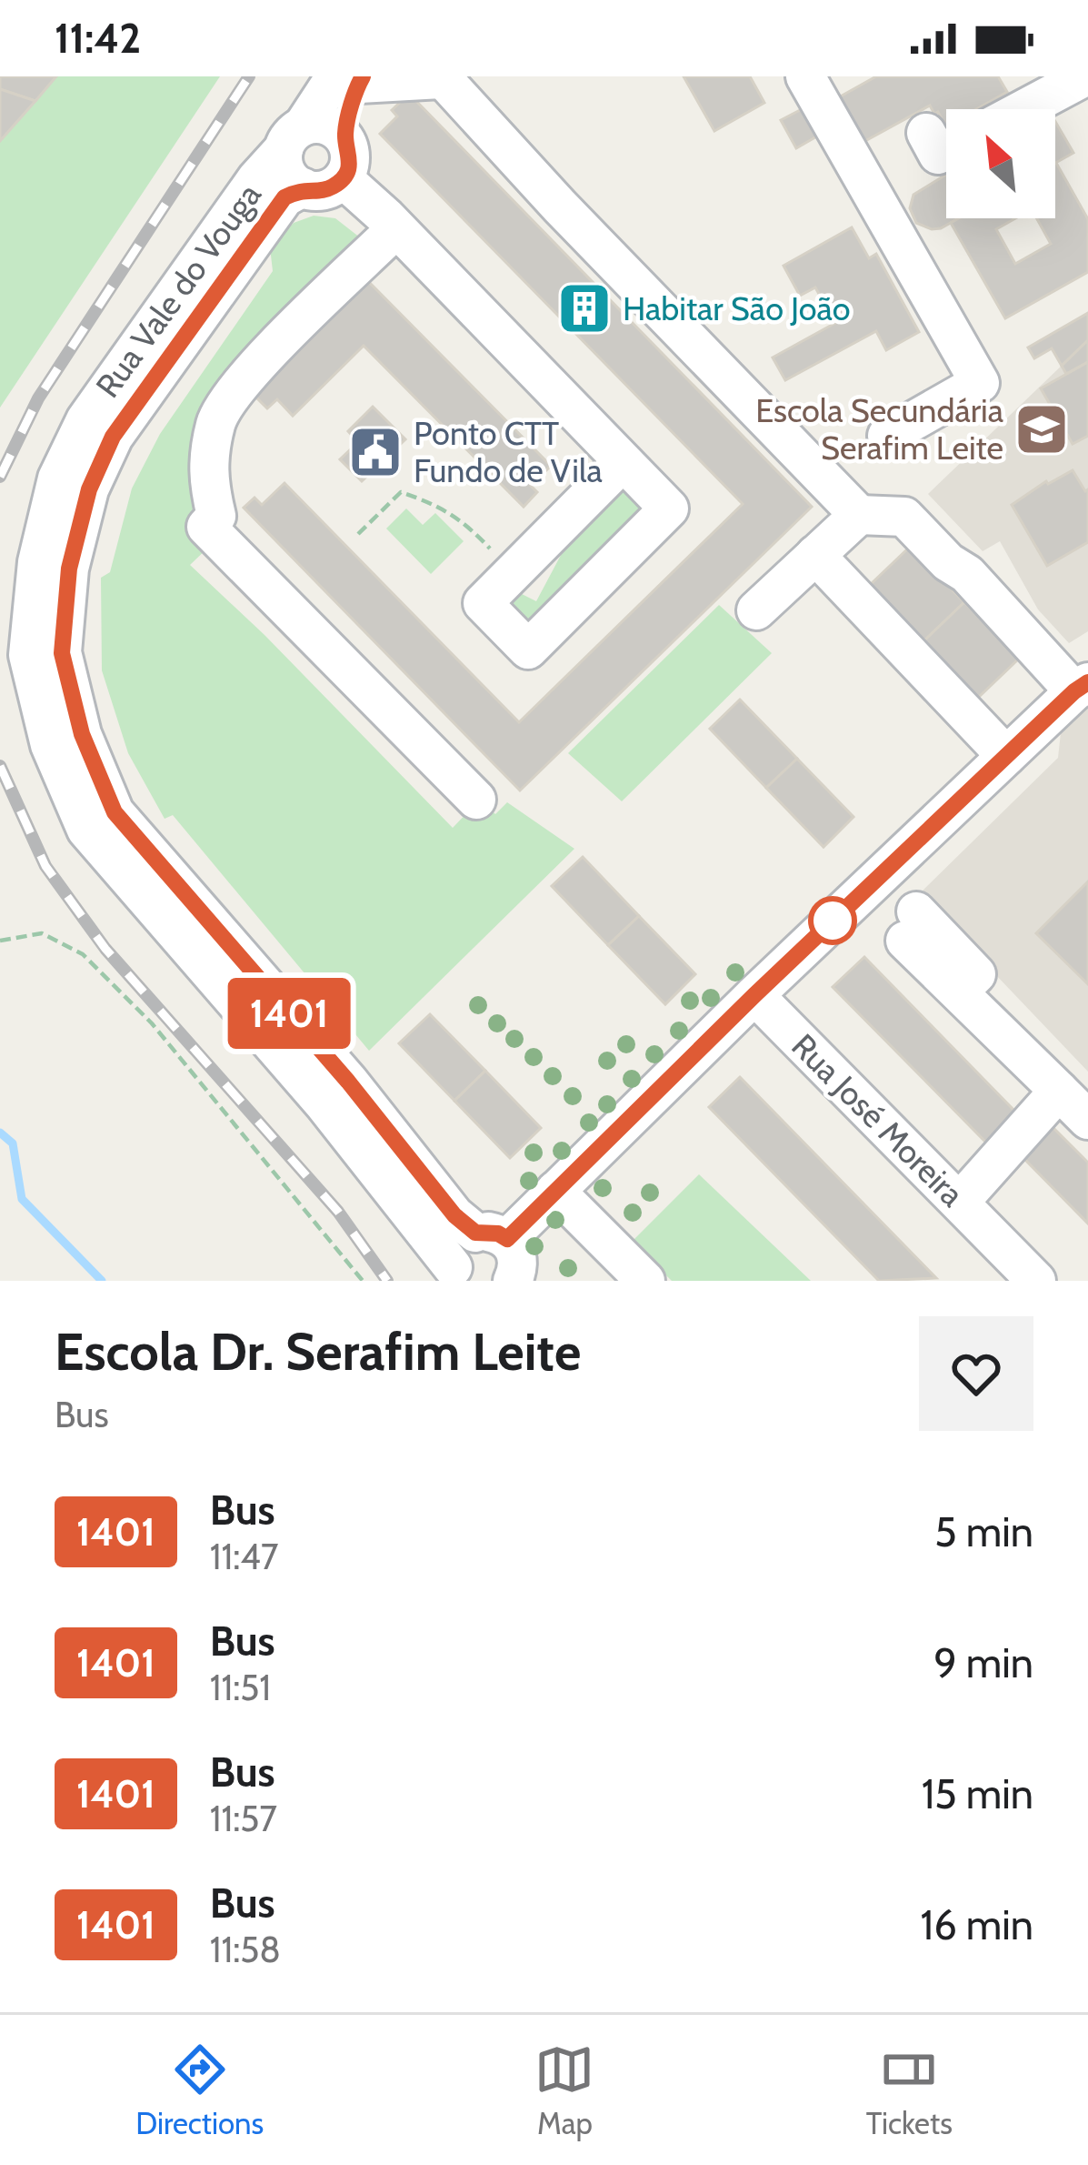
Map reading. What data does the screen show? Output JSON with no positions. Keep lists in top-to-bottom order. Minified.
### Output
{"streets":{"street":["Rua Vale do Vouga","Rua José Moreira"]},"places":{"building":["Habitar São João"],"school or university":["Escola Secundária Serafim Leite"],"public building":["Ponto CTT Fundo de Vila"]},"lines":["bus line 1401"],"north":"top left","page":{"status":"11:42","on_map":"1401","heading":["Escola Dr. Serafim Leite","Bus"],"list":[{"mark":"1401","name":"Bus","note":"11:47","value":"5 min"},{"mark":"1401","name":"Bus","note":"11:51","value":"9 min"},{"mark":"1401","name":"Bus","note":"11:57","value":"15 min"},{"mark":"1401","name":"Bus","note":"11:58","value":"16 min"}],"tabs":["Directions","Map","Tickets"]}}
